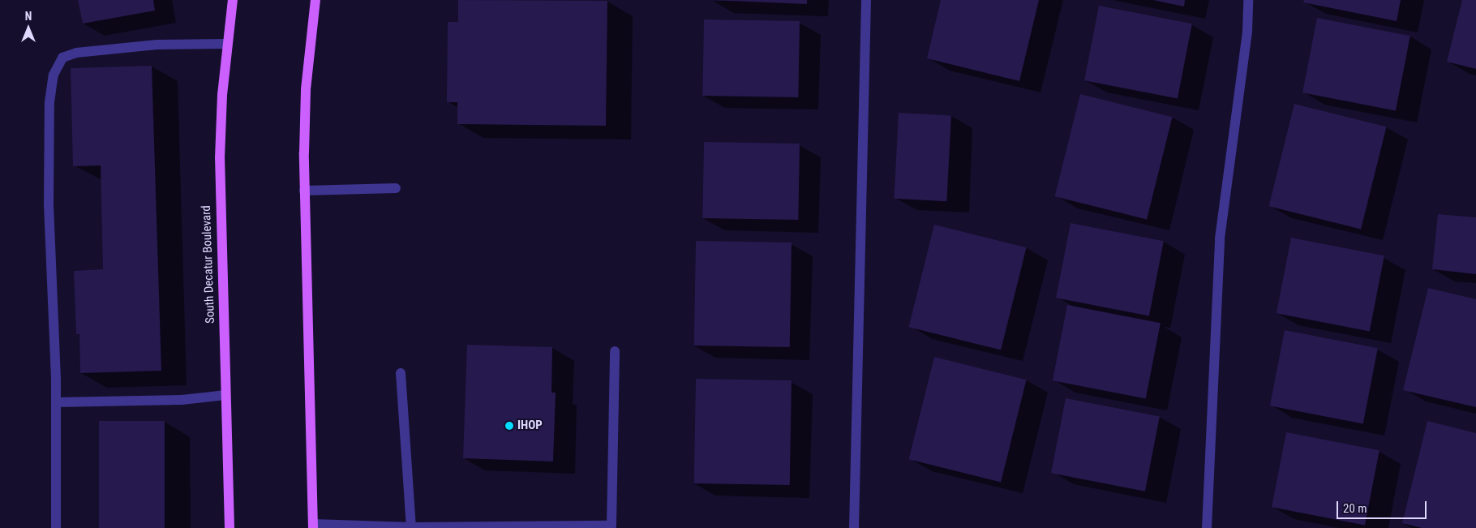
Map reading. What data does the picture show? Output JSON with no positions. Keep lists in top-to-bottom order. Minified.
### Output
{"streets":{"main road":["South Decatur Boulevard"]},"places":["IHOP"],"scale_bar":"20 m","north":"top"}
